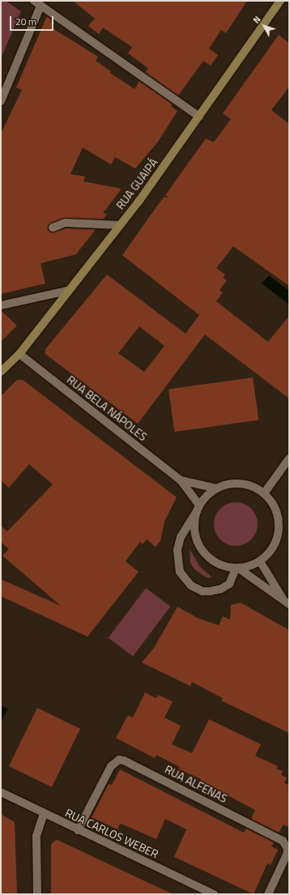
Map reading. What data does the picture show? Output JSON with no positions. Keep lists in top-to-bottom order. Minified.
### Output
{"streets":{"main road":["RUA GUAIPÁ"],"street":["RUA BELA NÁPOLES","RUA ALFENAS","RUA CARLOS WEBER"]},"crossings":[["RUA GUAIPÁ","RUA BELA NÁPOLES"],["RUA ALFENAS","RUA CARLOS WEBER"]],"scale_bar":"20 m","north":"top left"}
